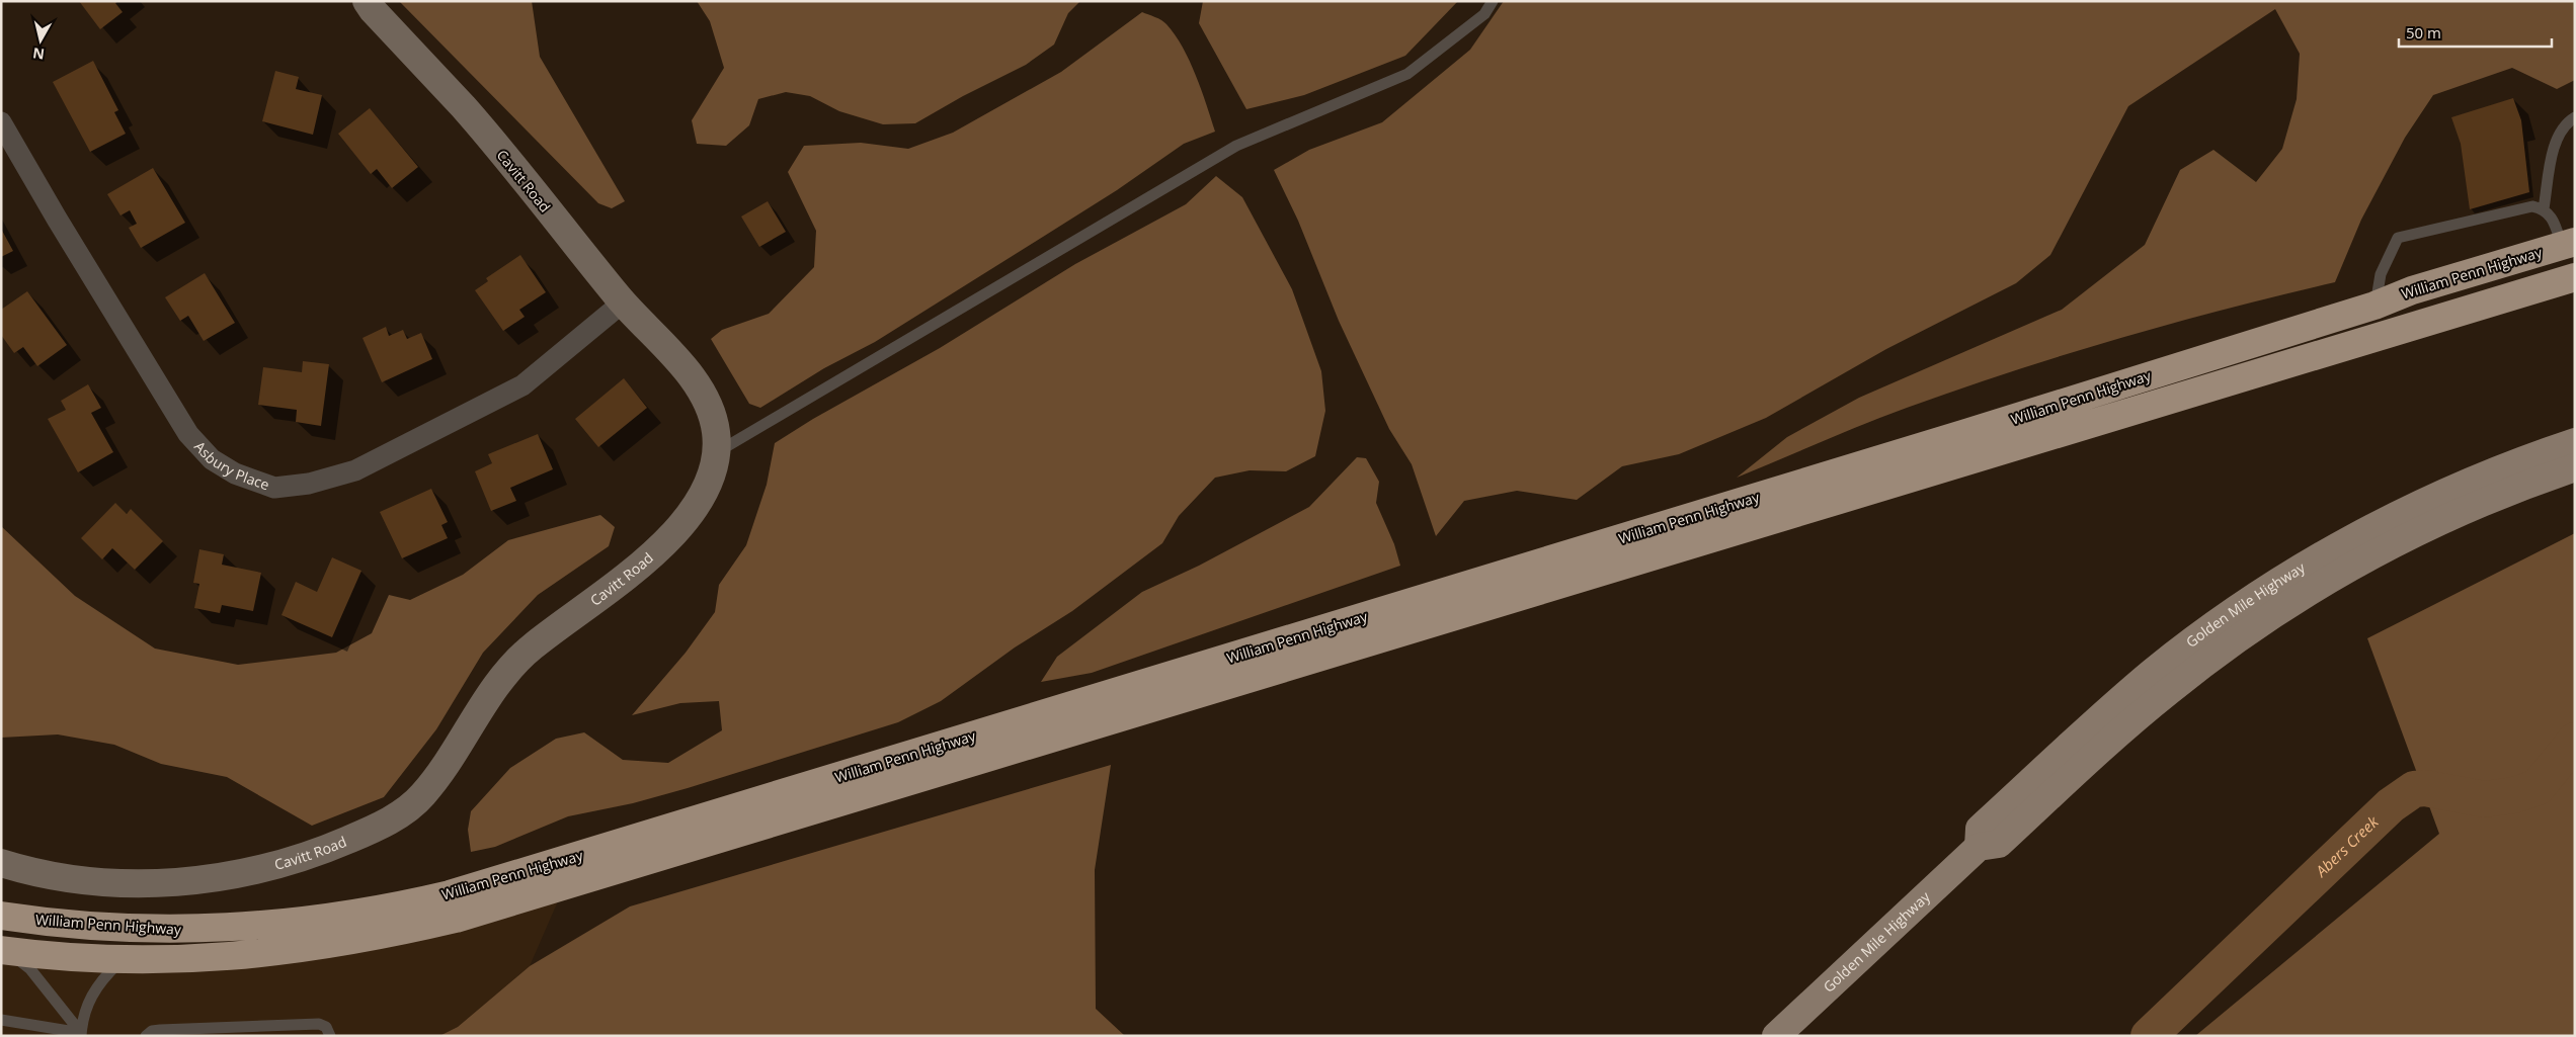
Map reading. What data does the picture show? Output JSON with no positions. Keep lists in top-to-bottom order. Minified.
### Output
{"streets":{"highway":["William Penn Highway"],"main road":["Golden Mile Highway"],"street":["Cavitt Road","Asbury Place"]},"crossings":[["Cavitt Road","Asbury Place"]],"water":["Abers Creek"],"scale_bar":"50 m","north":"bottom"}
